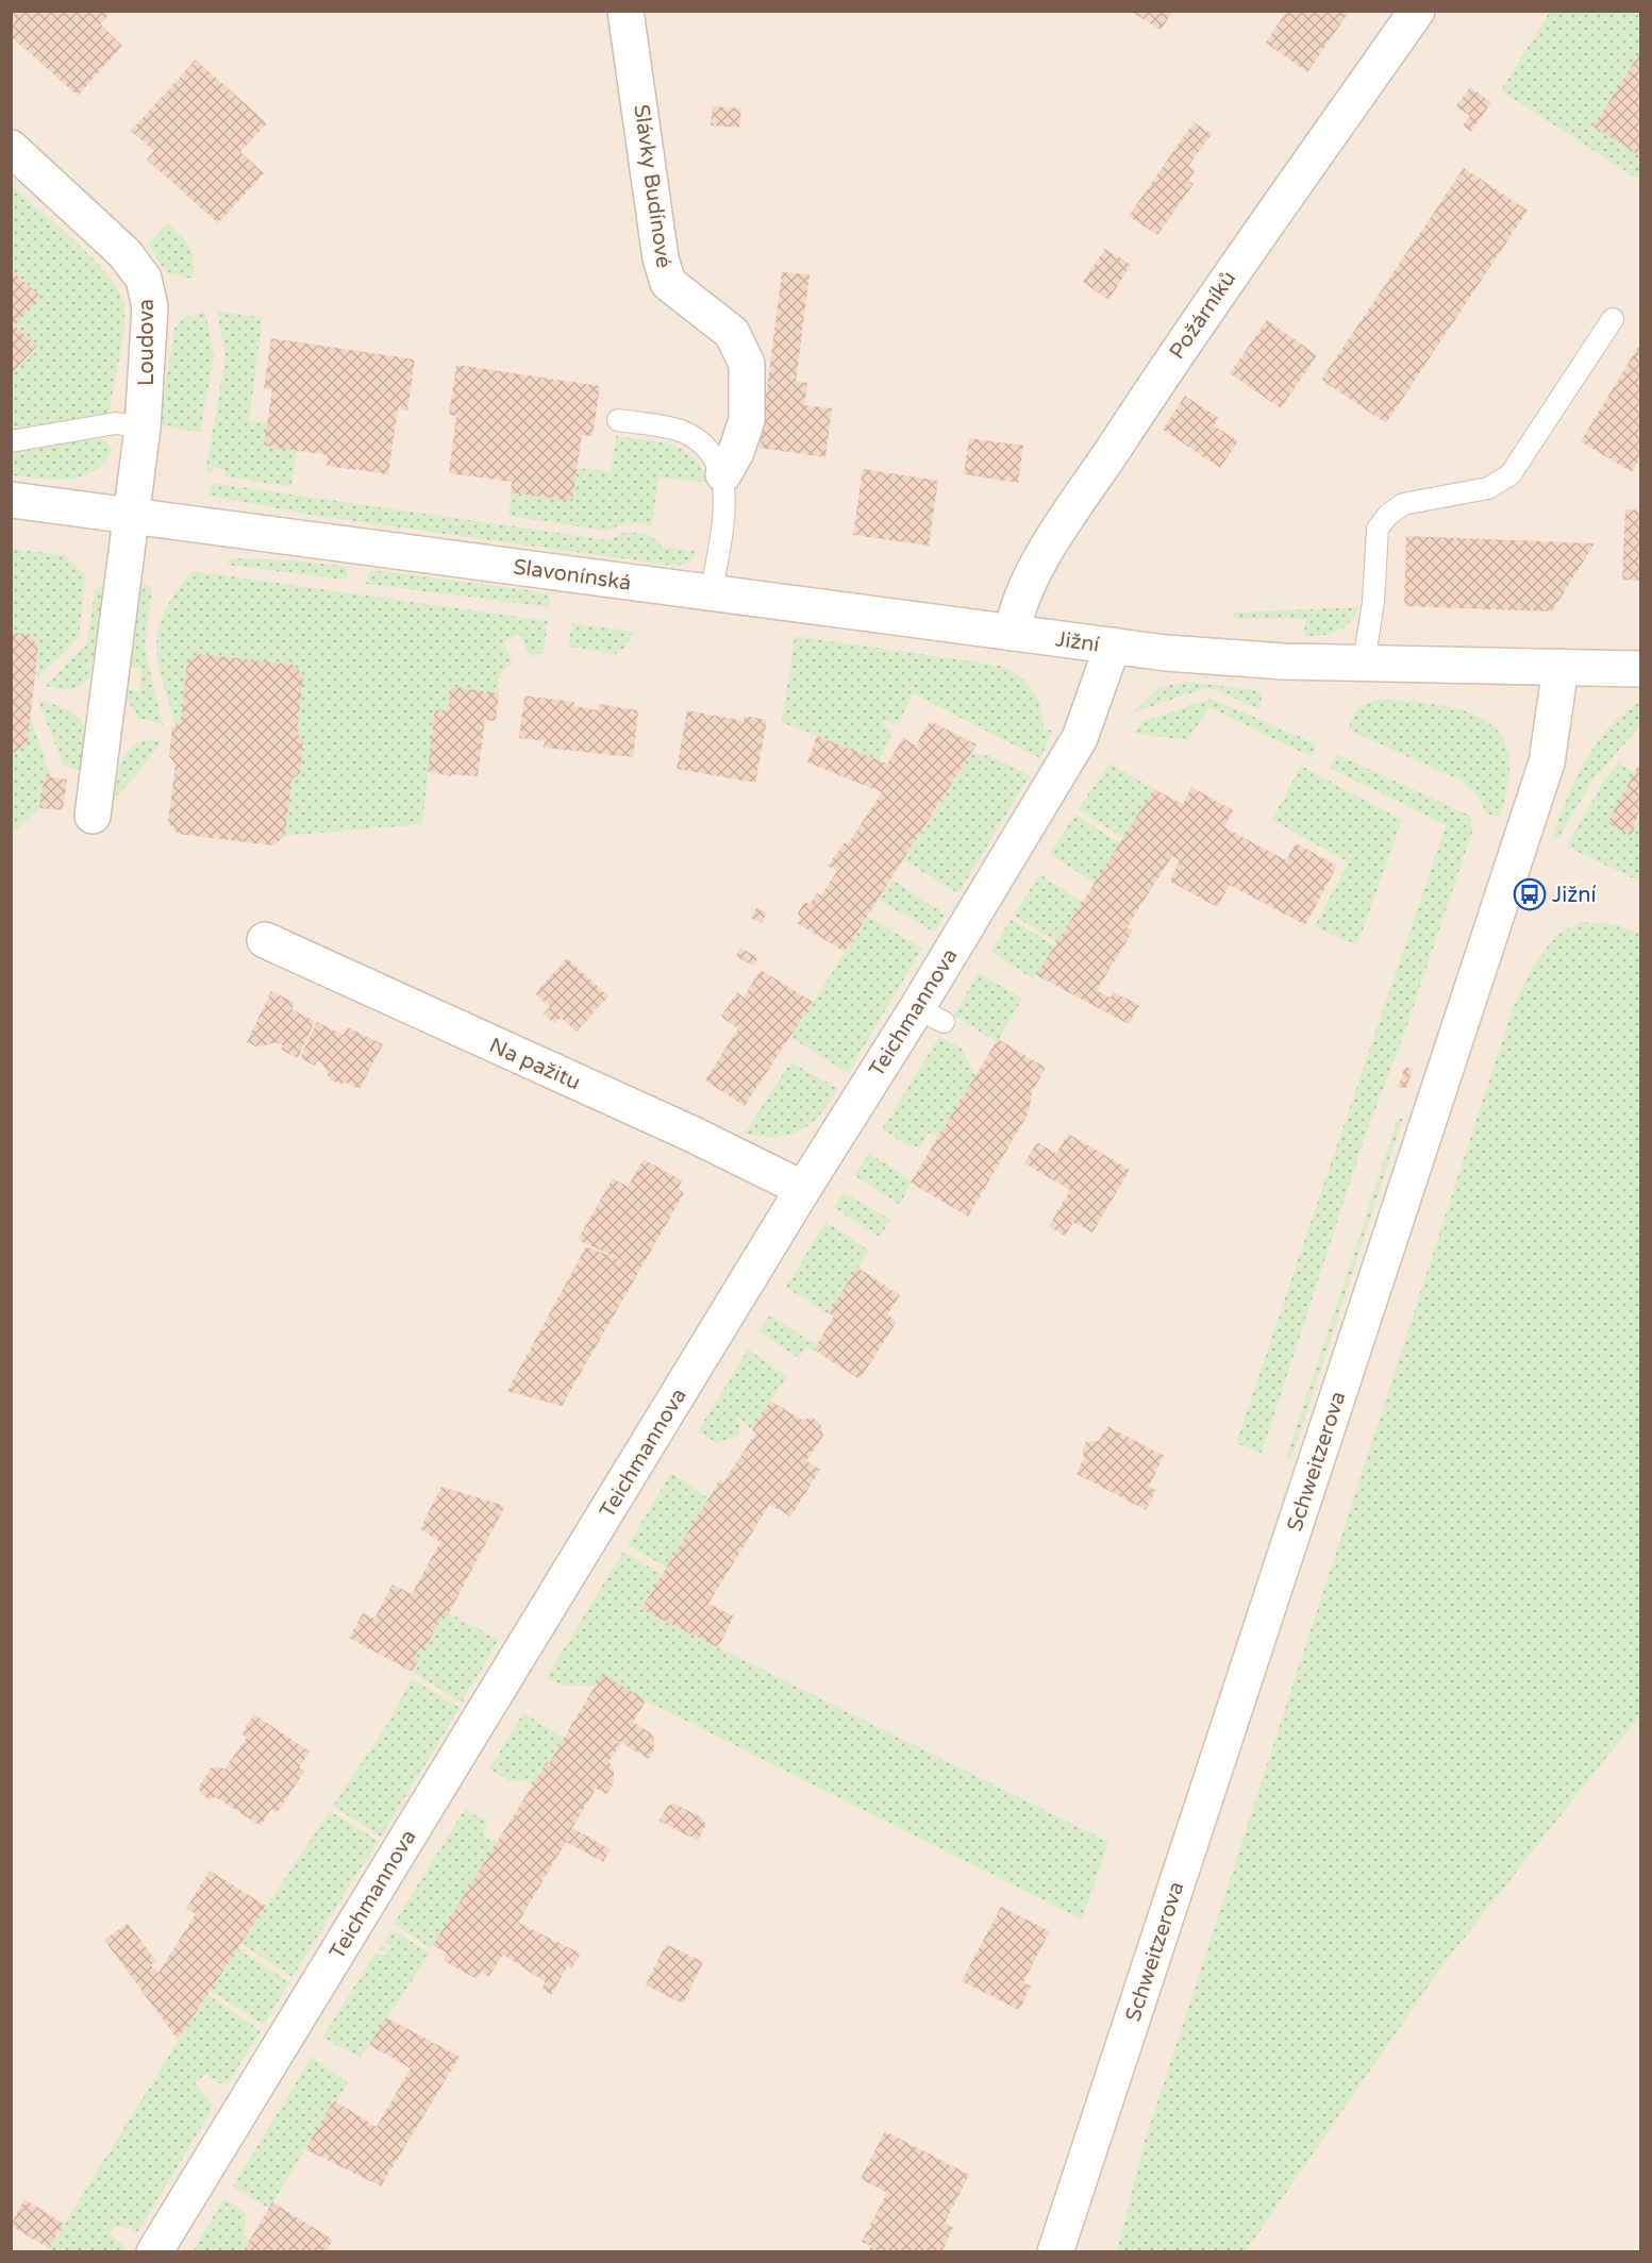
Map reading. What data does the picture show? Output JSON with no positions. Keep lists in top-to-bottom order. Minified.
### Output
{"streets":{"street":["Slávky Budínové","Požárníků","Loudova","Slavonínská","Jižní","Teichmannova","Na pažitu","Schweitzerova"]},"crossings":[["Požárníků","Slavonínská"],["Požárníků","Jižní"],["Loudova","Slavonínská"],["Slavonínská","Jižní"],["Jižní","Teichmannova"],["Jižní","Schweitzerova"],["Teichmannova","Na pažitu"]],"places":{"bus stop":["Jižní"]}}
